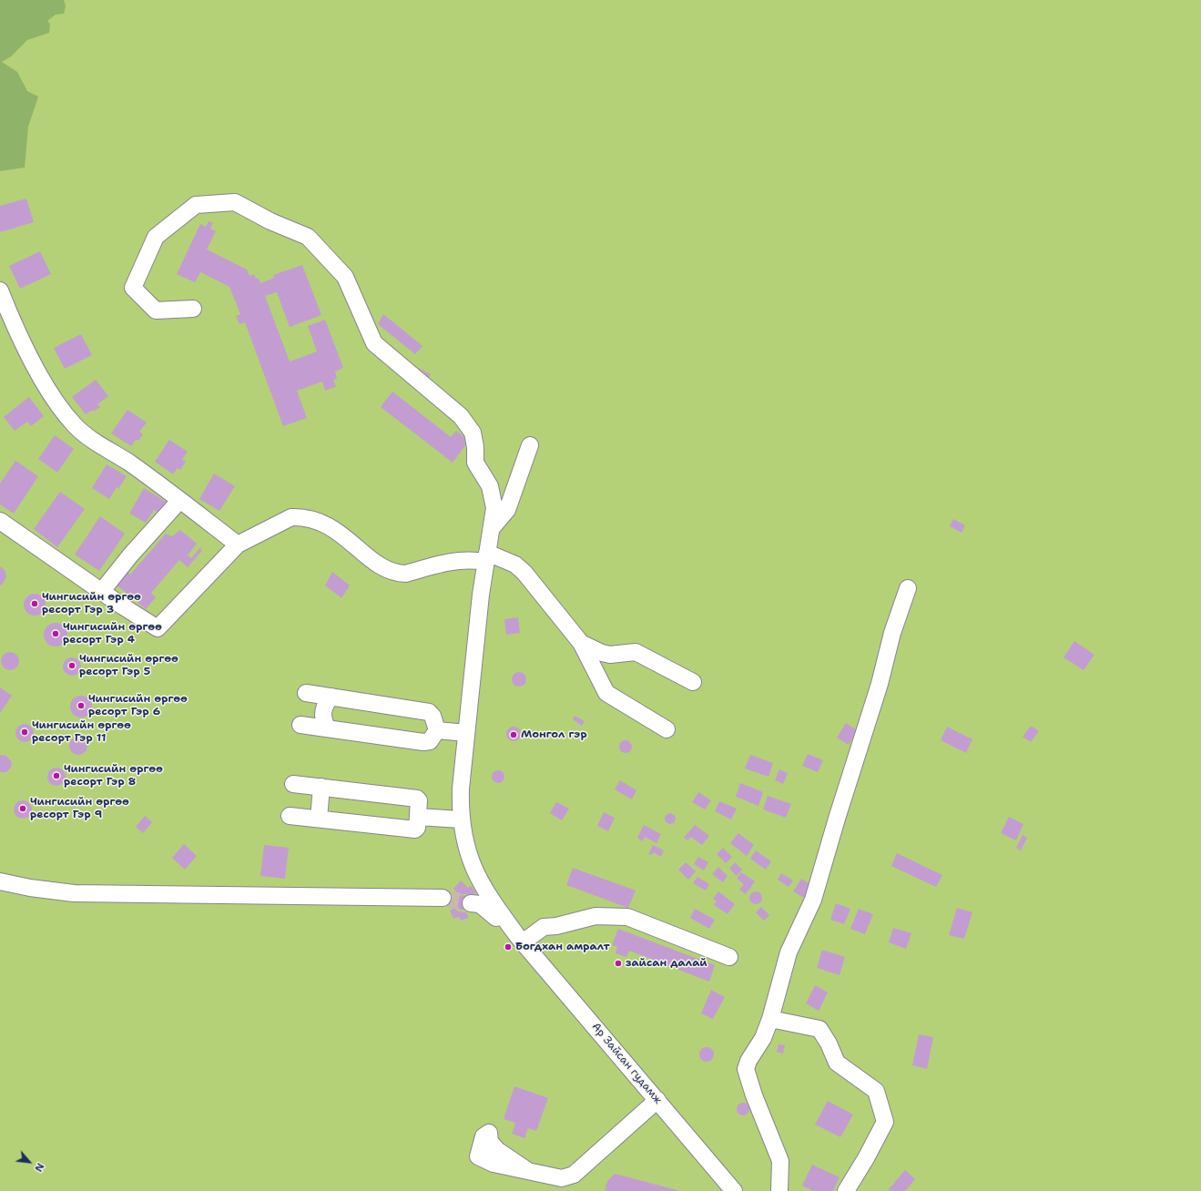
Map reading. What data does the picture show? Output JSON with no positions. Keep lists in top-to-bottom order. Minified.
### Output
{"streets":{"street":["Ар Зайсан гудамж"]},"places":["Чингисийн өргөө ресорт Гэр 3","Чингисийн өргөө ресорт Гэр 4","Чингисийн өргөө ресорт Гэр 5","Чингисийн өргөө ресорт Гэр 6","Чингисийн өргөө ресорт Гэр 11","Монгол гэр","Чингисийн өргөө ресорт Гэр 8","Чингисийн өргөө ресорт Гэр 9","Богдхан амралт","зайсан далай"],"north":"bottom right"}
